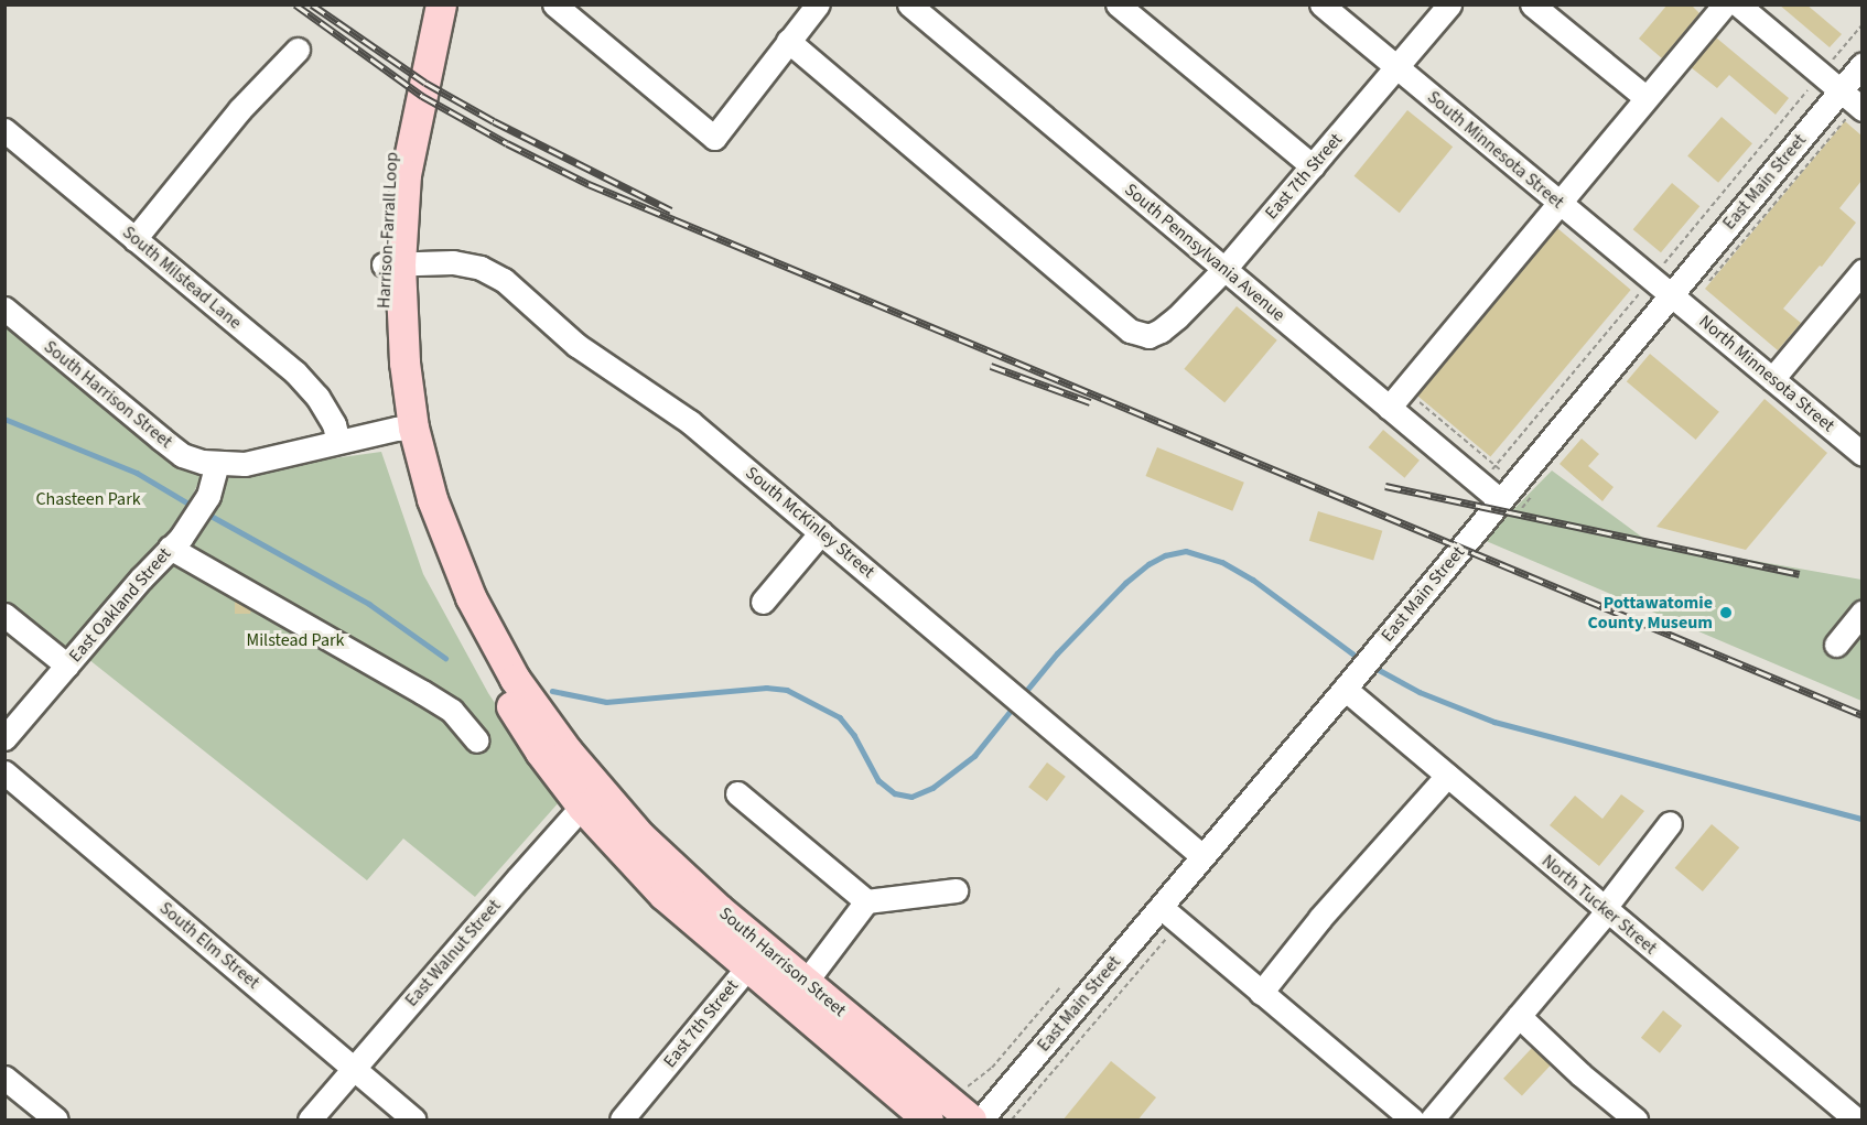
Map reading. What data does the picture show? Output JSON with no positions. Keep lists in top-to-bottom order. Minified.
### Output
{"streets":{"main road":["Harrison-Farrall Loop","South Harrison Street"],"street":["South Minnesota Street","East 7th Street","East Main Street","South Pennsylvania Avenue","South Milstead Lane","North Minnesota Street","South McKinley Street","East Oakland Street","North Tucker Street","South Elm Street","East Walnut Street"]},"crossings":[["South Minnesota Street","East 7th Street"],["South Minnesota Street","East Main Street"],["South Minnesota Street","North Minnesota Street"],["East 7th Street","South Pennsylvania Avenue"],["East 7th Street","South Harrison Street"],["East Main Street","South Pennsylvania Avenue"],["East Main Street","North Minnesota Street"],["East Main Street","South Harrison Street"],["East Main Street","South McKinley Street"],["East Main Street","North Tucker Street"],["Harrison-Farrall Loop","South Harrison Street"],["Harrison-Farrall Loop","South McKinley Street"],["Harrison-Farrall Loop","East Walnut Street"],["South Milstead Lane","South Harrison Street"],["South Harrison Street","East Oakland Street"],["South Harrison Street","East Walnut Street"],["South Elm Street","East Walnut Street"]],"parks":["Chasteen Park","Milstead Park"],"places":["Pottawatomie County Museum"]}
